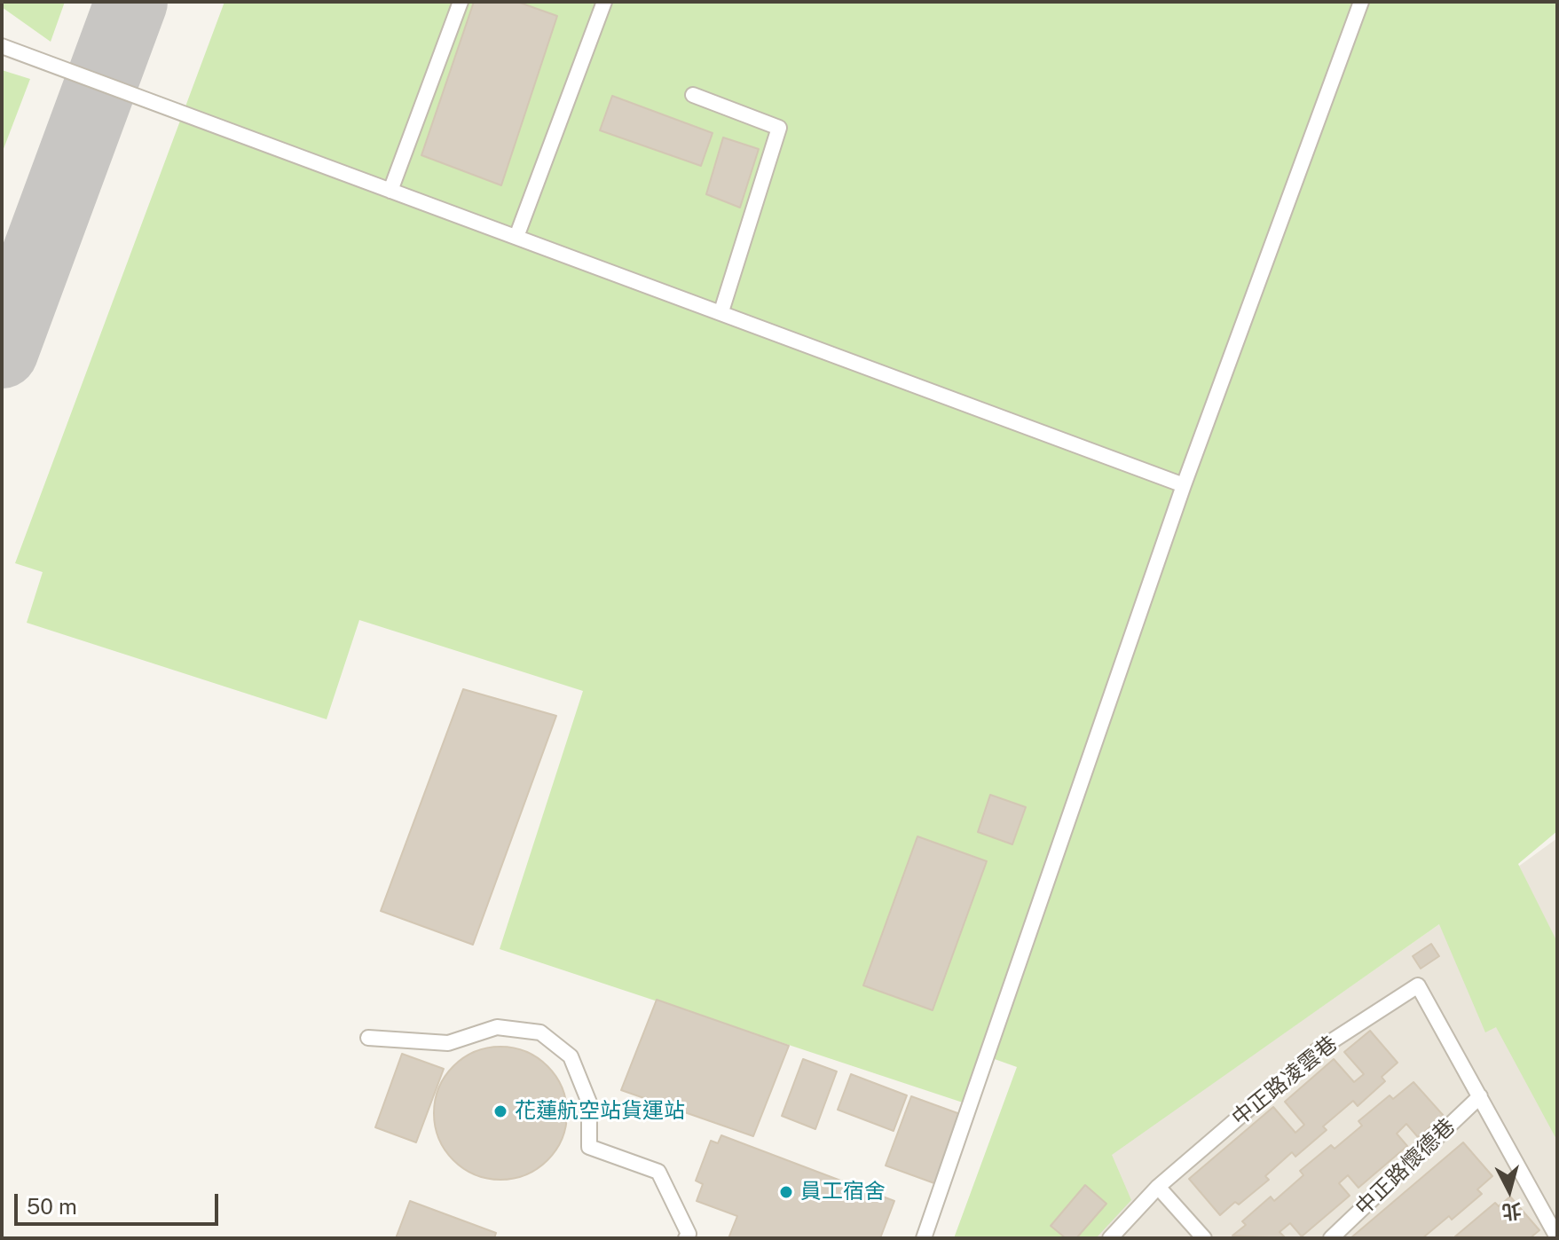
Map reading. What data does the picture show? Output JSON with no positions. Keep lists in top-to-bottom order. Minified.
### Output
{"streets":{"lane":["中正路凌雲巷","中正路懷德巷"]},"crossings":[["中正路凌雲巷","中正路懷德巷"]],"places":["花蓮航空站貨運站","員工宿舍"],"scale_bar":"50 m","north":"bottom"}
